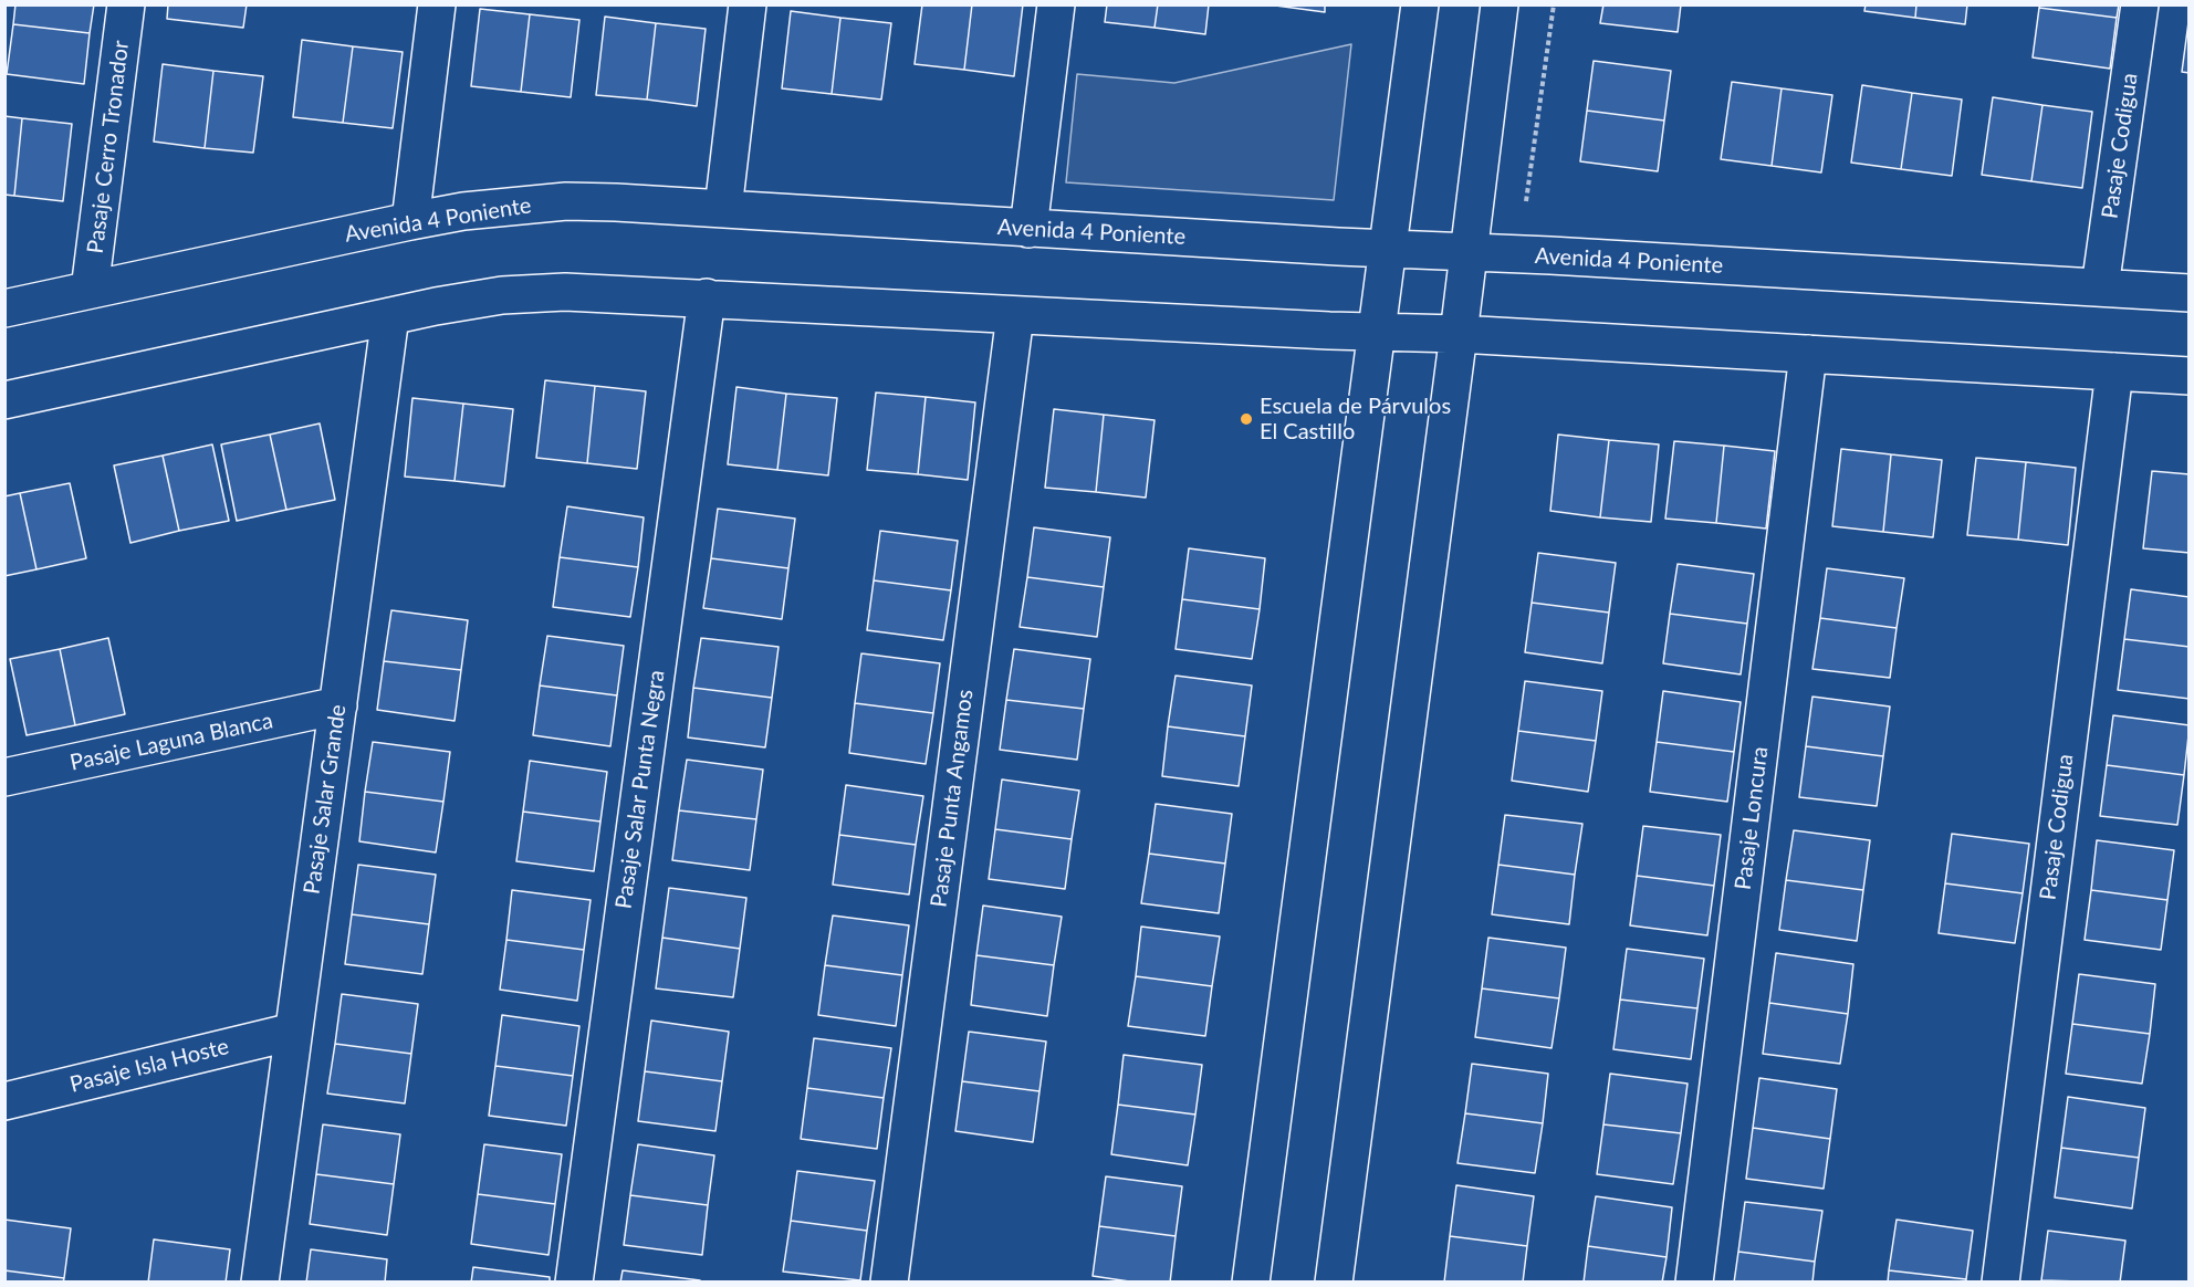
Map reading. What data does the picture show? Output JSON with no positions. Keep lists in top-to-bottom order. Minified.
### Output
{"streets":{"street":["Pasaje Codigua","Pasaje Cerro Tronador","Avenida 4 Poniente","Pasaje Laguna Blanca","Pasaje Salar Punta Negra","Pasaje Punta Angamos","Pasaje Salar Grande","Pasaje Loncura","Pasaje Isla Hoste"]},"crossings":[["Pasaje Codigua","Avenida 4 Poniente"],["Pasaje Cerro Tronador","Avenida 4 Poniente"],["Pasaje Laguna Blanca","Pasaje Salar Grande"],["Pasaje Salar Grande","Pasaje Isla Hoste"]],"places":["Escuela de Párvulos El Castillo"]}
